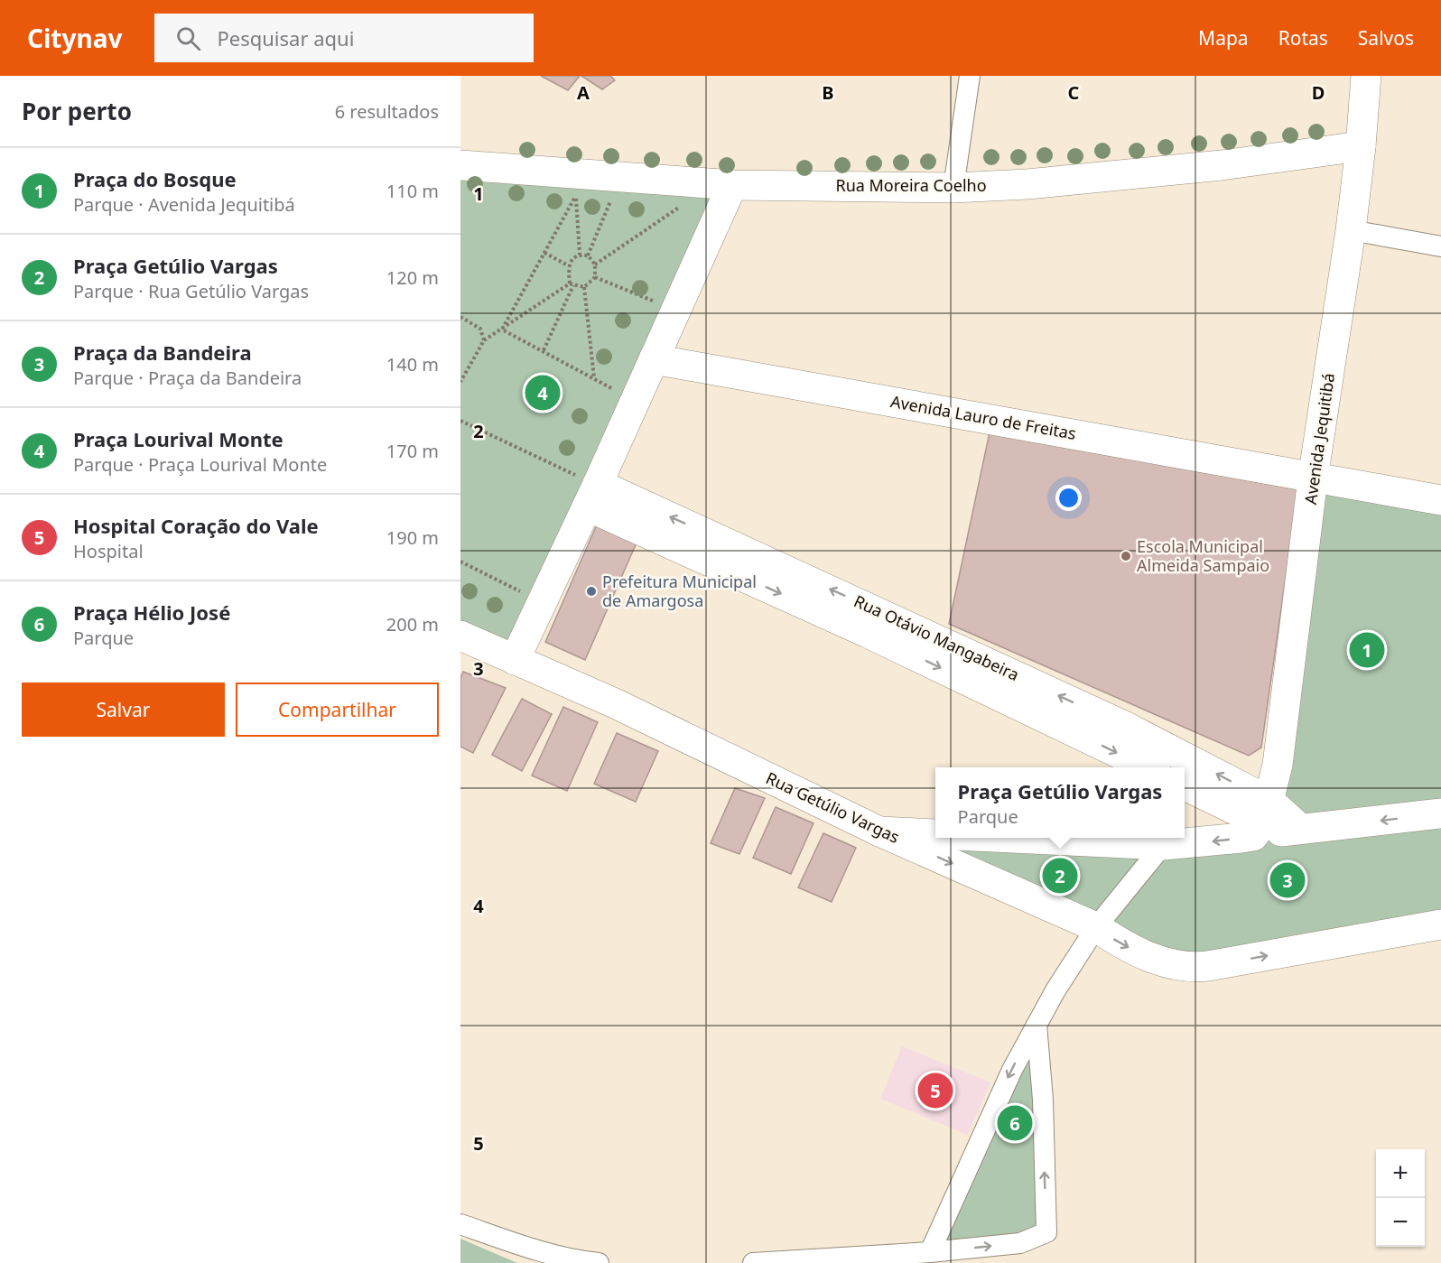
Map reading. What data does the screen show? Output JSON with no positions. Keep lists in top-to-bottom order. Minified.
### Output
{"streets":{"street":["Rua Moreira Coelho","Avenida Lauro de Freitas","Avenida Jequitibá","Rua Otávio Mangabeira","Rua Getúlio Vargas"]},"crossings":[["Rua Moreira Coelho","Avenida Jequitibá"],["Avenida Lauro de Freitas","Avenida Jequitibá"],["Avenida Jequitibá","Rua Otávio Mangabeira"]],"places":["Escola Municipal Almeida Sampaio","Prefeitura Municipal de Amargosa"],"page":{"header":"Citynav","search":"Pesquisar aqui","nav":["Mapa","Rotas","Salvos"],"heading":["Por perto","6 resultados"],"list":[{"mark":"1","name":"Praça do Bosque","note":"Parque · Avenida Jequitibá","value":"110 m"},{"mark":"2","name":"Praça Getúlio Vargas","note":"Parque · Rua Getúlio Vargas","value":"120 m"},{"mark":"3","name":"Praça da Bandeira","note":"Parque · Praça da Bandeira","value":"140 m"},{"mark":"4","name":"Praça Lourival Monte","note":"Parque · Praça Lourival Monte","value":"170 m"},{"mark":"5","name":"Hospital Coração do Vale","note":"Hospital","value":"190 m"},{"mark":"6","name":"Praça Hélio José","note":"Parque","value":"200 m"}],"pins":["4","1","2","3","5","6"],"buttons":["Salvar","Compartilhar"],"popup":["Praça Getúlio Vargas","Parque"],"map_buttons":["+","−"]},"grid":{"columns":["A","B","C","D"],"rows":["1","2","3","4","5"]}}
